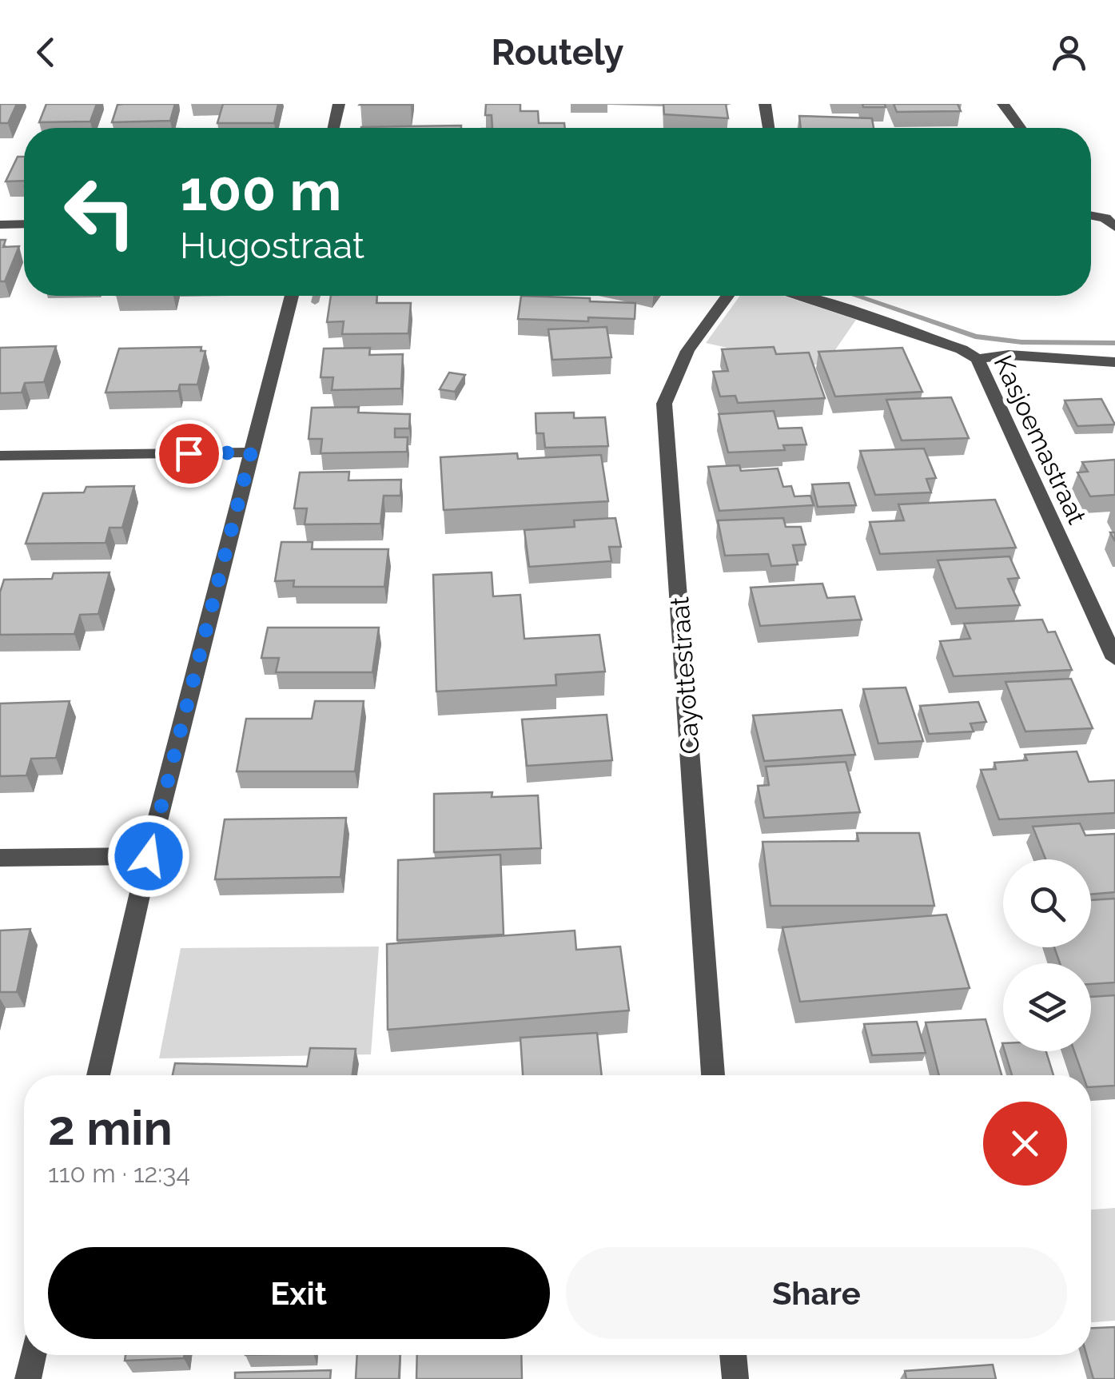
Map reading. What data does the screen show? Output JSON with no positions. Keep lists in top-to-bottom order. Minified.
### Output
{"streets":{"street":["Kasjoemastraat","Cayottestraat"]},"page":{"header":"Routely","turn":["100 m","Hugostraat"],"heading":["2 min","110 m · 12:34"],"buttons":["Exit","Share"]}}
